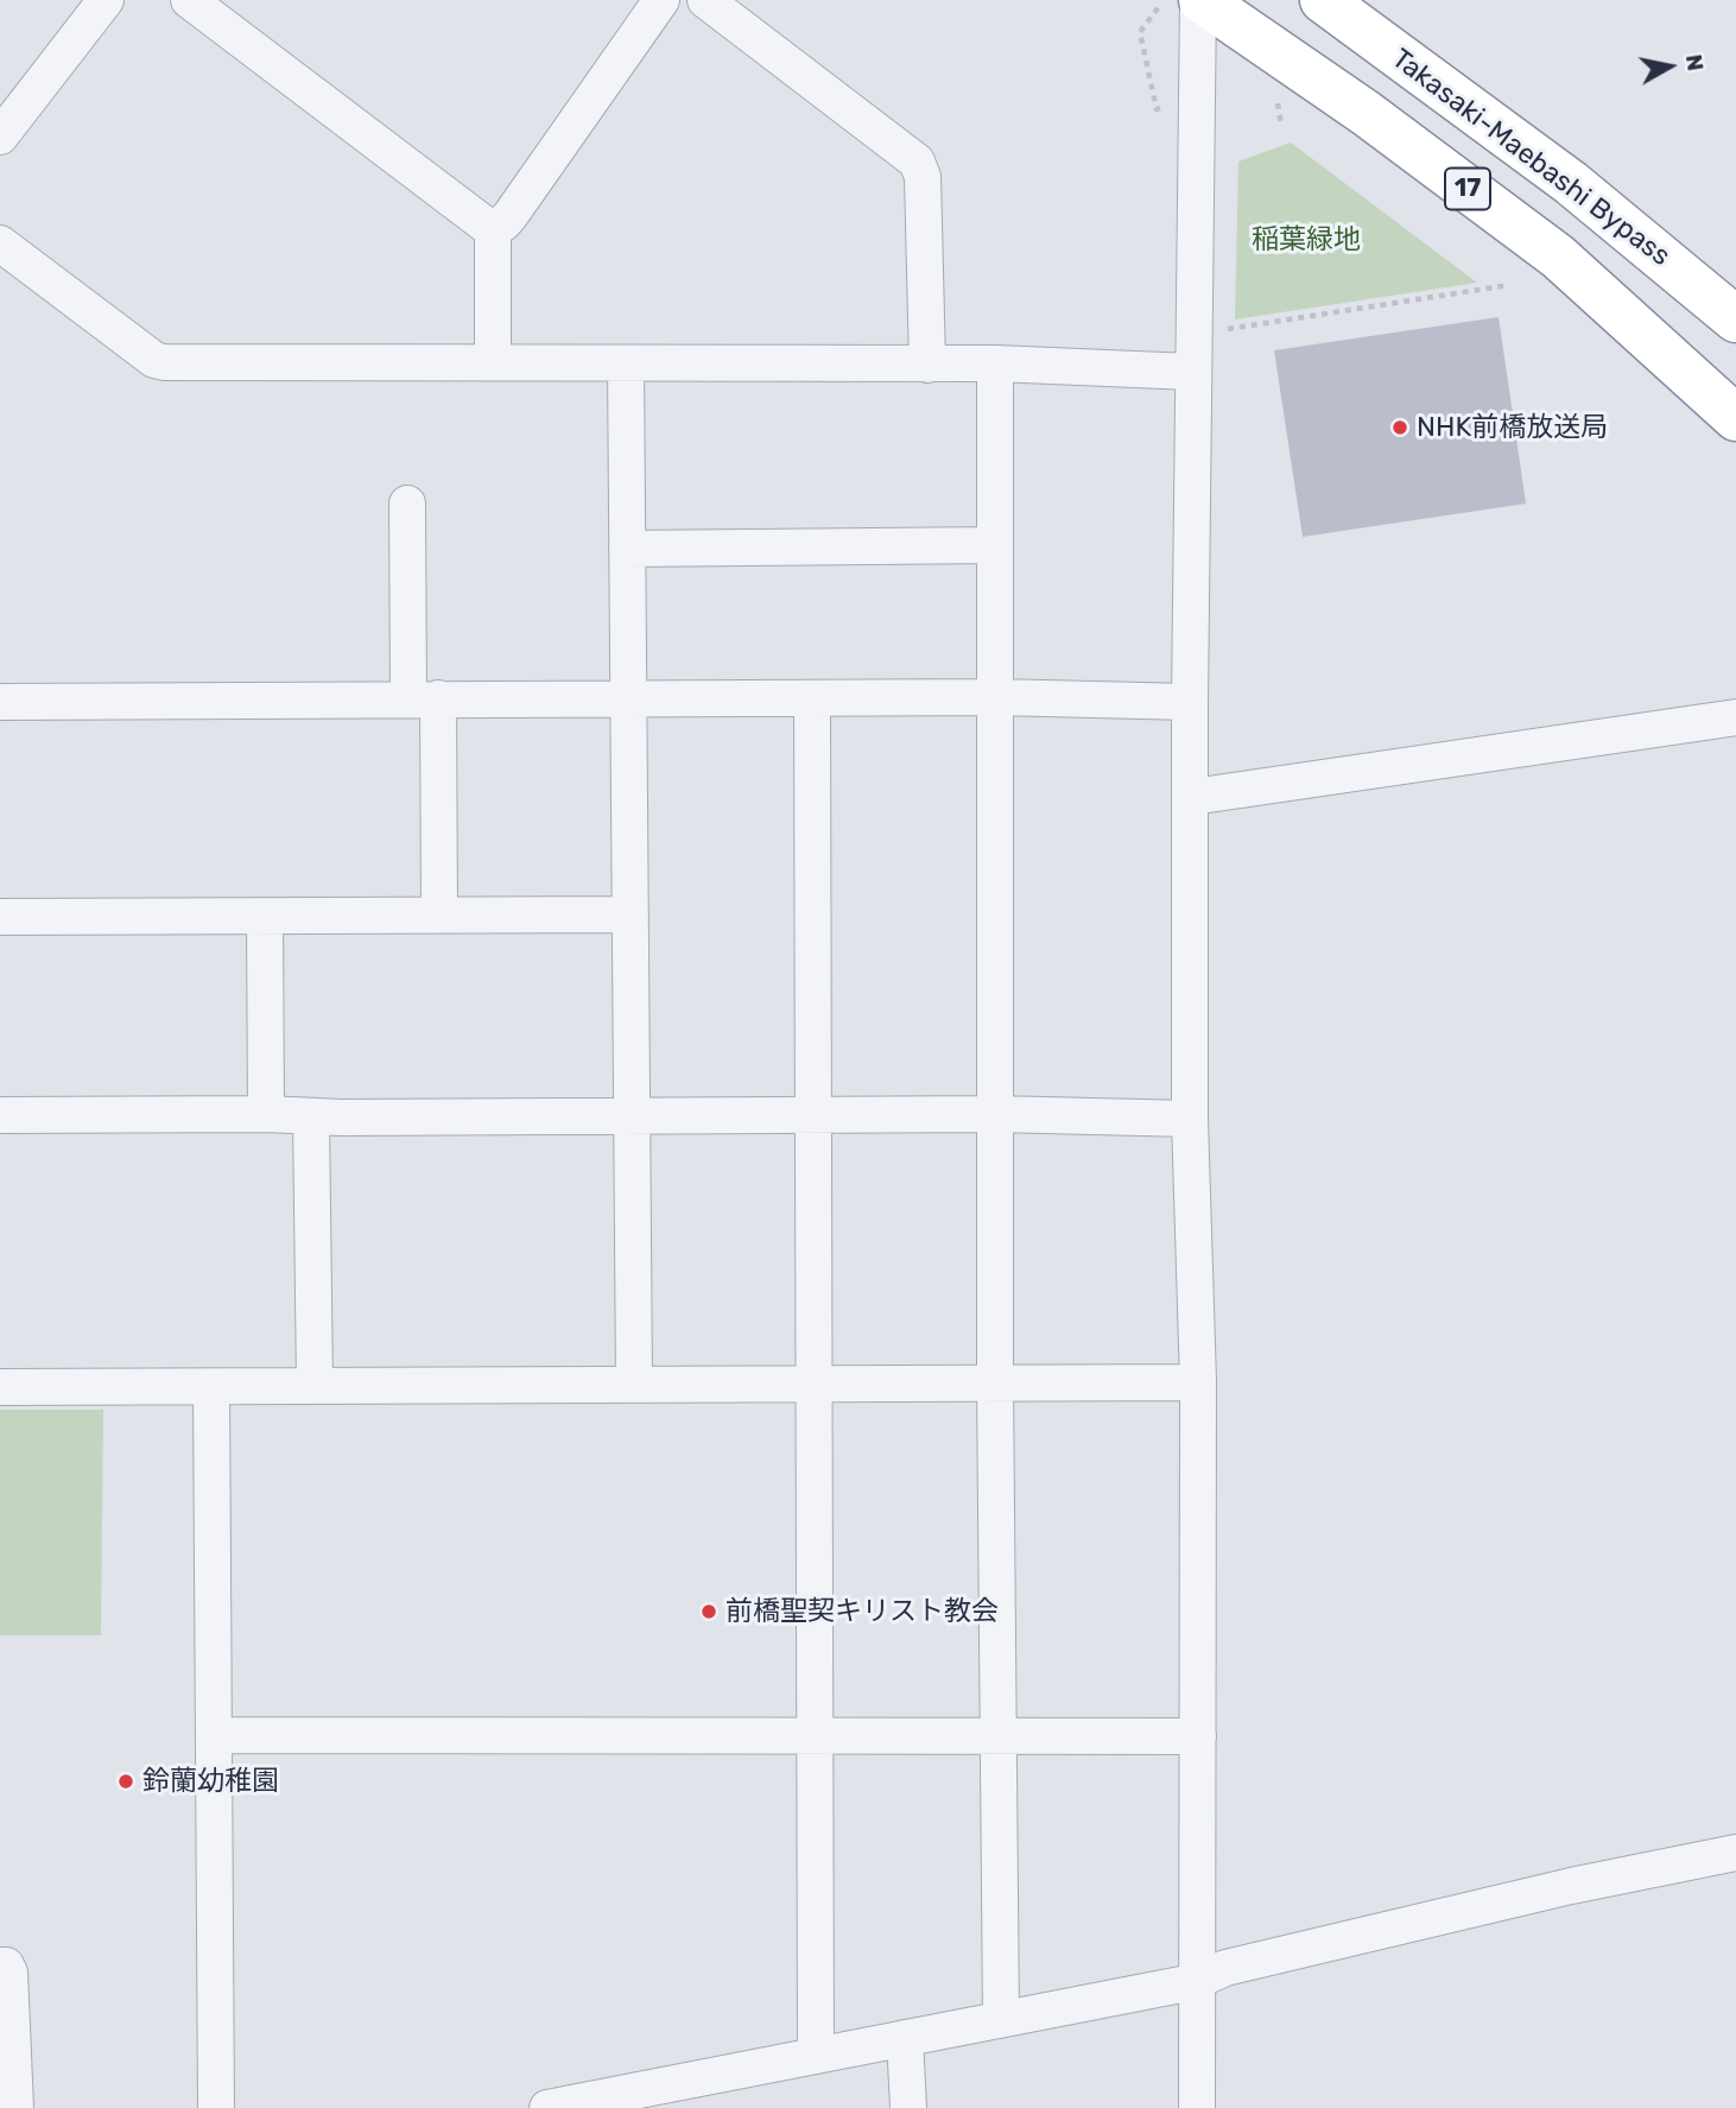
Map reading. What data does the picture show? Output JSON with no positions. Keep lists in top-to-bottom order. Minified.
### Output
{"streets":{"highway":["Takasaki-Maebashi Bypass","17"]},"parks":["稲葉緑地"],"places":["NHK前橋放送局","前橋聖契キリスト教会","鈴蘭幼稚園"],"north":"right"}
